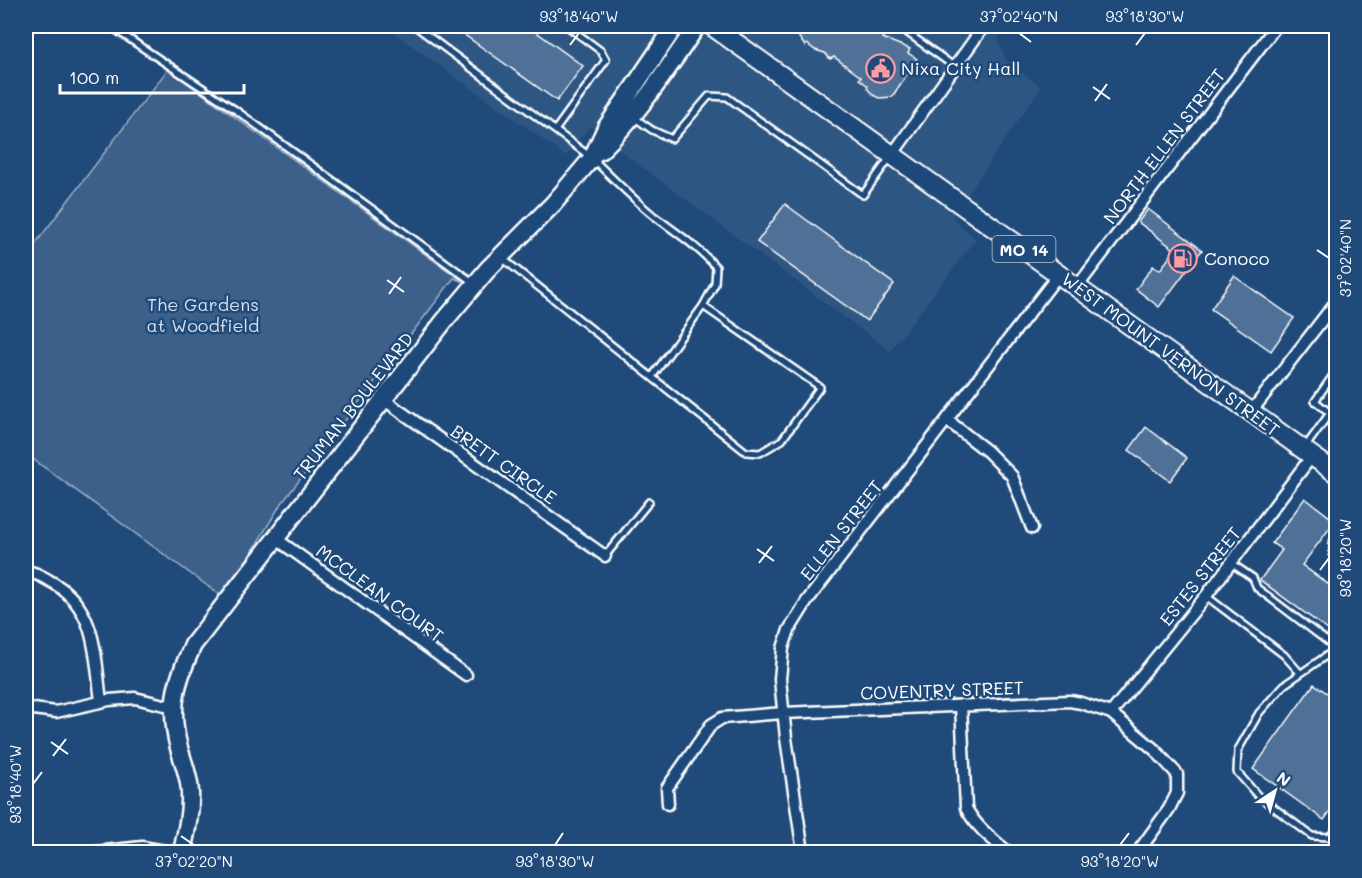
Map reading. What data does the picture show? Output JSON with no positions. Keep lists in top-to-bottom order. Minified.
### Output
{"streets":{"main road":["MO 14","WEST MOUNT VERNON STREET"],"street":["NORTH ELLEN STREET","TRUMAN BOULEVARD","BRETT CIRCLE","ELLEN STREET","ESTES STREET","MCCLEAN COURT","COVENTRY STREET"]},"crossings":[["NORTH ELLEN STREET","WEST MOUNT VERNON STREET"],["WEST MOUNT VERNON STREET","ELLEN STREET"],["WEST MOUNT VERNON STREET","ESTES STREET"],["TRUMAN BOULEVARD","BRETT CIRCLE"],["TRUMAN BOULEVARD","MCCLEAN COURT"],["ELLEN STREET","COVENTRY STREET"],["ESTES STREET","COVENTRY STREET"]],"parks":["The Gardens at Woodfield"],"places":{"public building":["Nixa City Hall"],"fuel station":["Conoco"]},"scale_bar":"100 m","north":"top right","coordinates":["93°18'40\"W","37°02'40\"N","93°18'30\"W","93°18'20\"W","37°02'20\"N"]}
